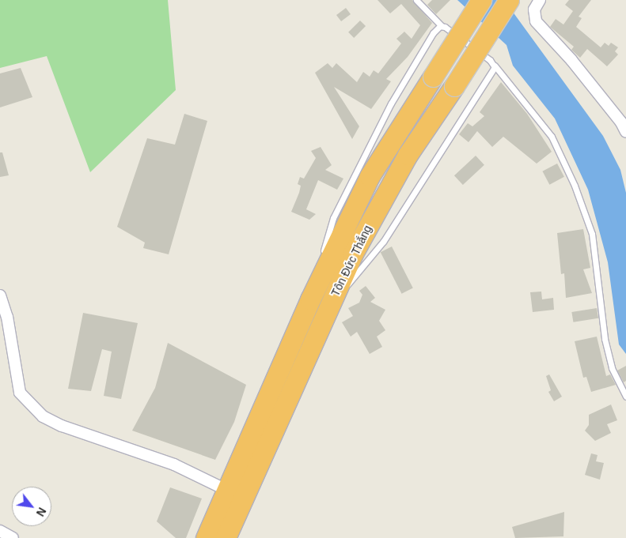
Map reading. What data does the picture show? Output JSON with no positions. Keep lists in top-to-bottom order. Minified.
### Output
{"streets":{"highway":["Tôn Đức Thắng"]},"north":"bottom right"}
